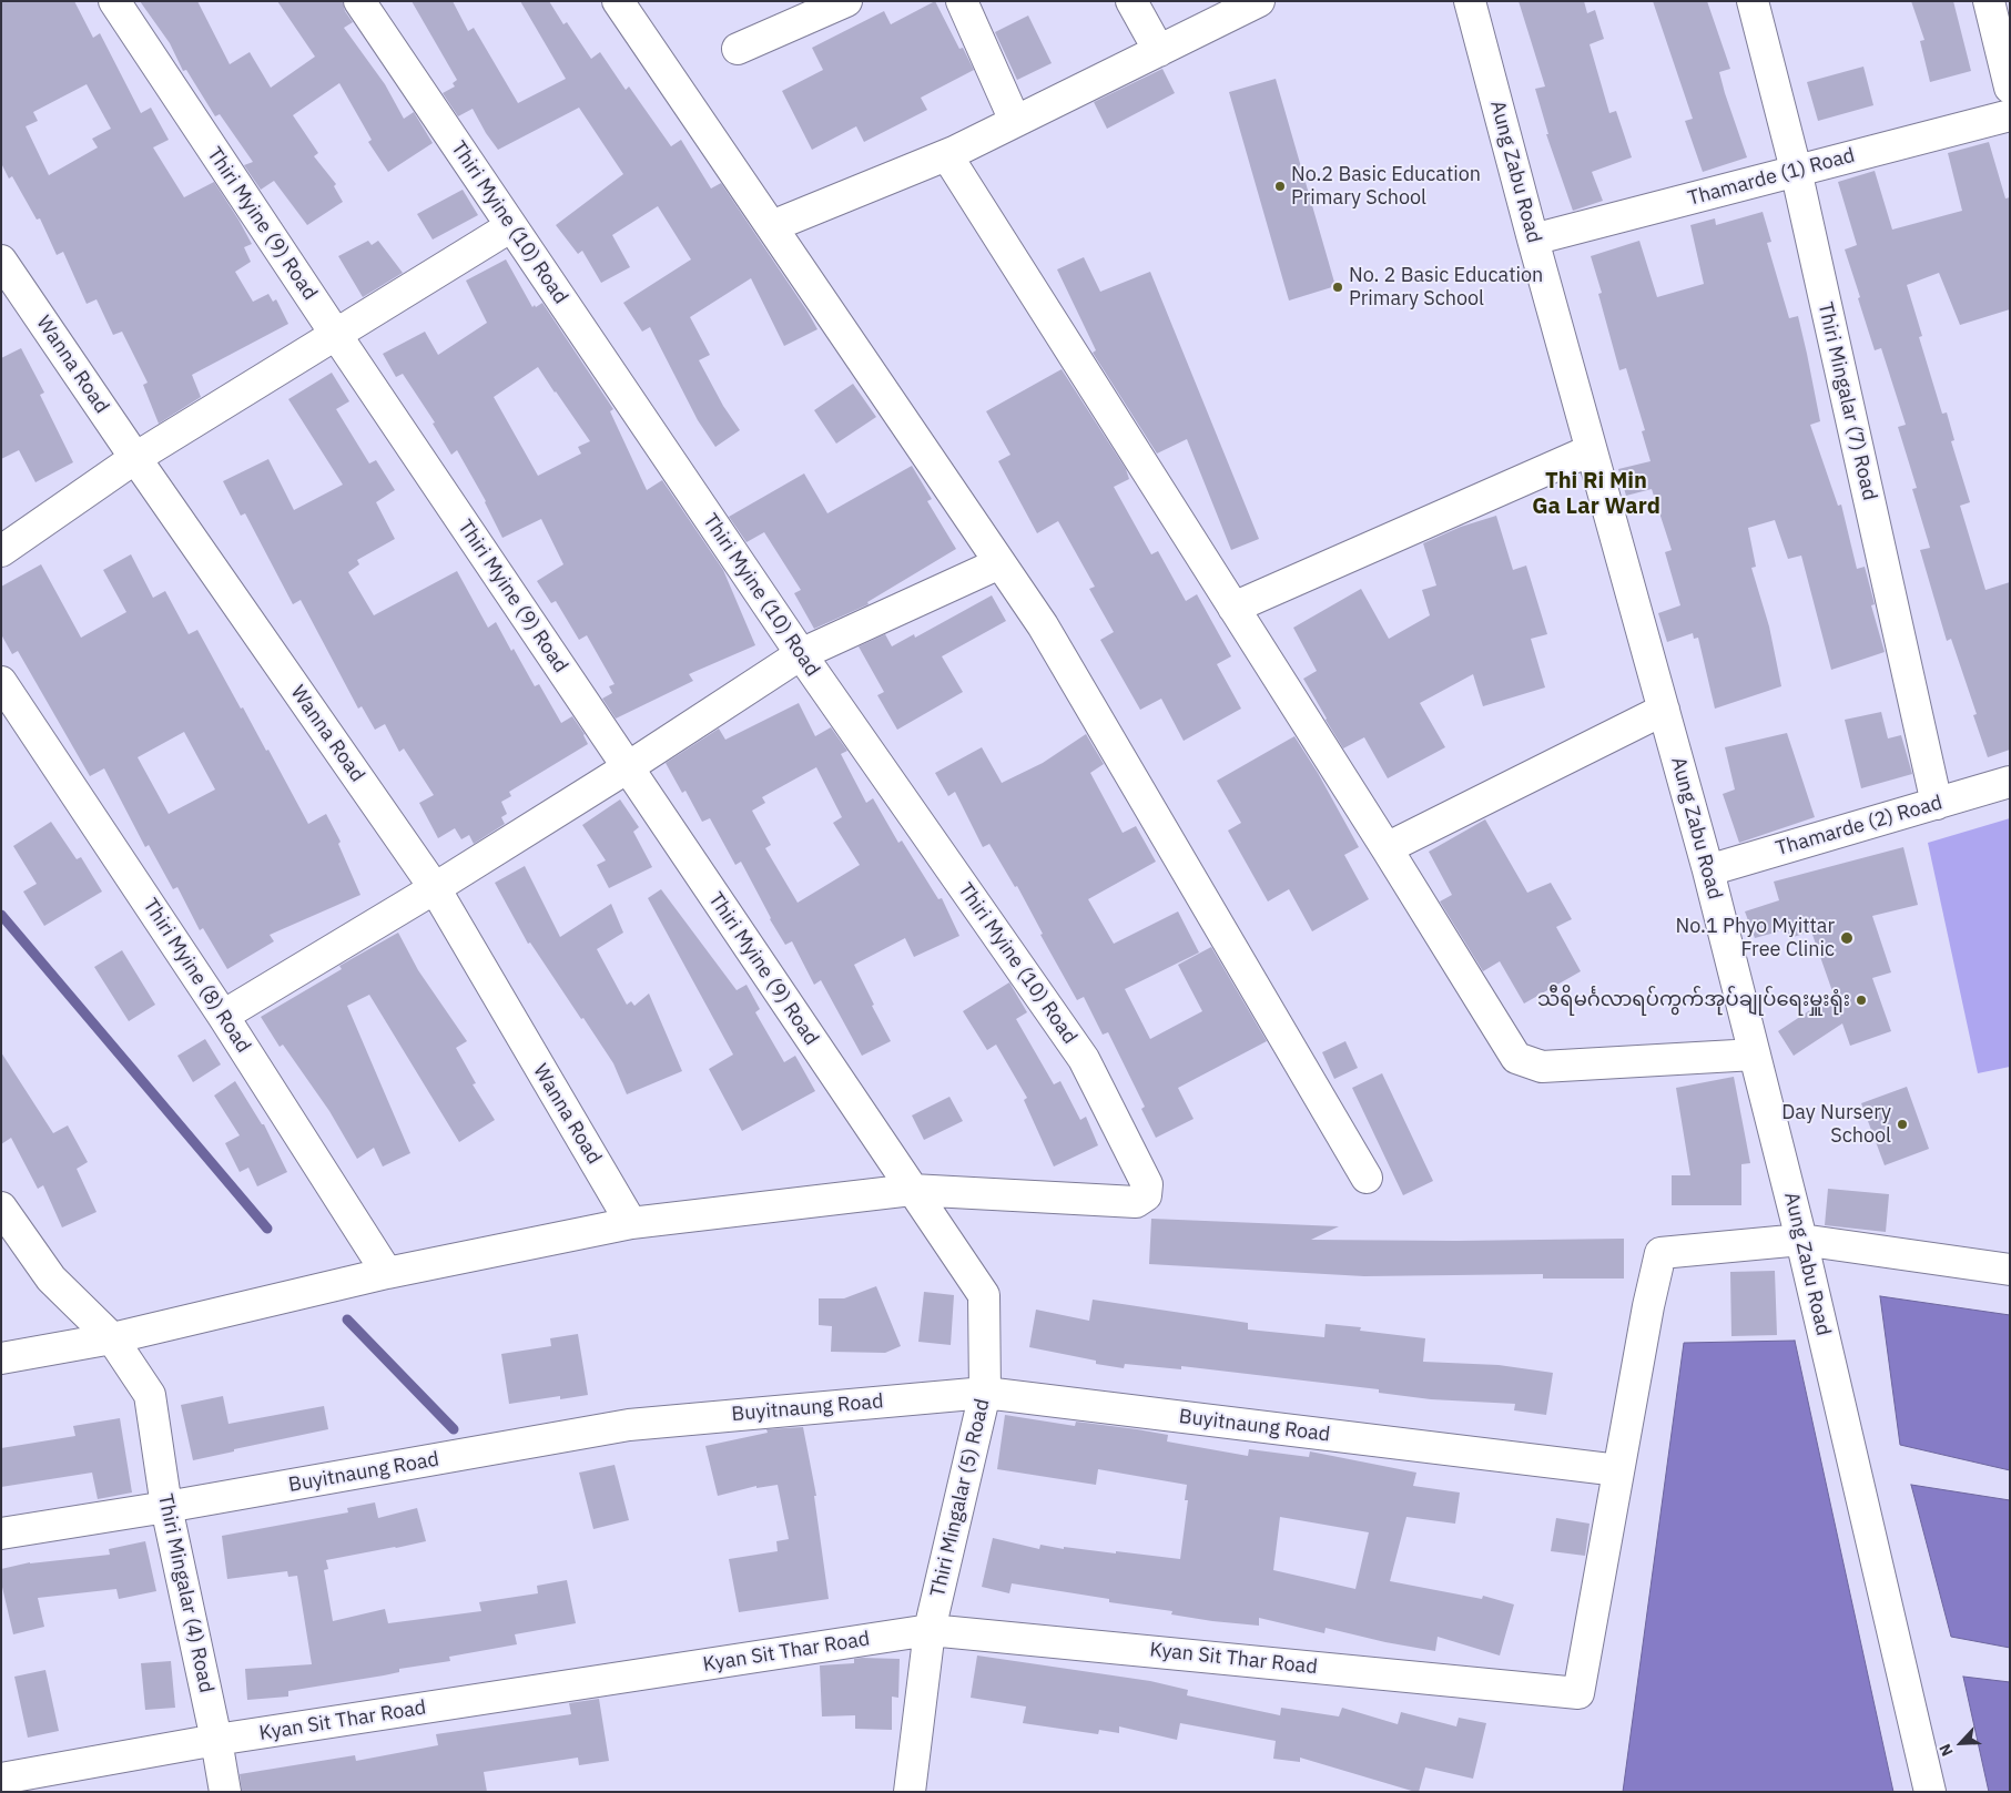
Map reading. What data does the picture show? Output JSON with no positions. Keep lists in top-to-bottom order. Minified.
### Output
{"streets":{"street":["Aung Zabu Road","Thamarde (1) Road","Thiri Myine (10) Road","Thiri Myine (9) Road","Wanna Road","Thiri Mingalar (7) Road","Thamarde (2) Road","Thiri Myine (8) Road","Buyitnaung Road","Thiri Mingalar (5) Road","Thiri Mingalar (4) Road","Kyan Sit Thar Road"]},"crossings":[["Aung Zabu Road","Thamarde (1) Road"],["Aung Zabu Road","Thamarde (2) Road"],["Thamarde (1) Road","Thiri Mingalar (7) Road"],["Thiri Myine (10) Road","Thiri Myine (9) Road"],["Thiri Myine (10) Road","Thiri Mingalar (5) Road"],["Thiri Myine (9) Road","Thiri Mingalar (5) Road"],["Thiri Mingalar (7) Road","Thamarde (2) Road"],["Buyitnaung Road","Thiri Mingalar (5) Road"],["Buyitnaung Road","Thiri Mingalar (4) Road"],["Buyitnaung Road","Kyan Sit Thar Road"],["Thiri Mingalar (5) Road","Kyan Sit Thar Road"],["Thiri Mingalar (4) Road","Kyan Sit Thar Road"]],"districts":["Thi Ri Min Ga Lar Ward"],"places":["No.2 Basic Education Primary School","No. 2 Basic Education Primary School","No.1 Phyo Myittar Free Clinic","သီရိမင်္ဂလာရပ်ကွက်အုပ်ချုပ်ရေးမှူးရုံး","Day Nursery School"],"north":"bottom left"}
